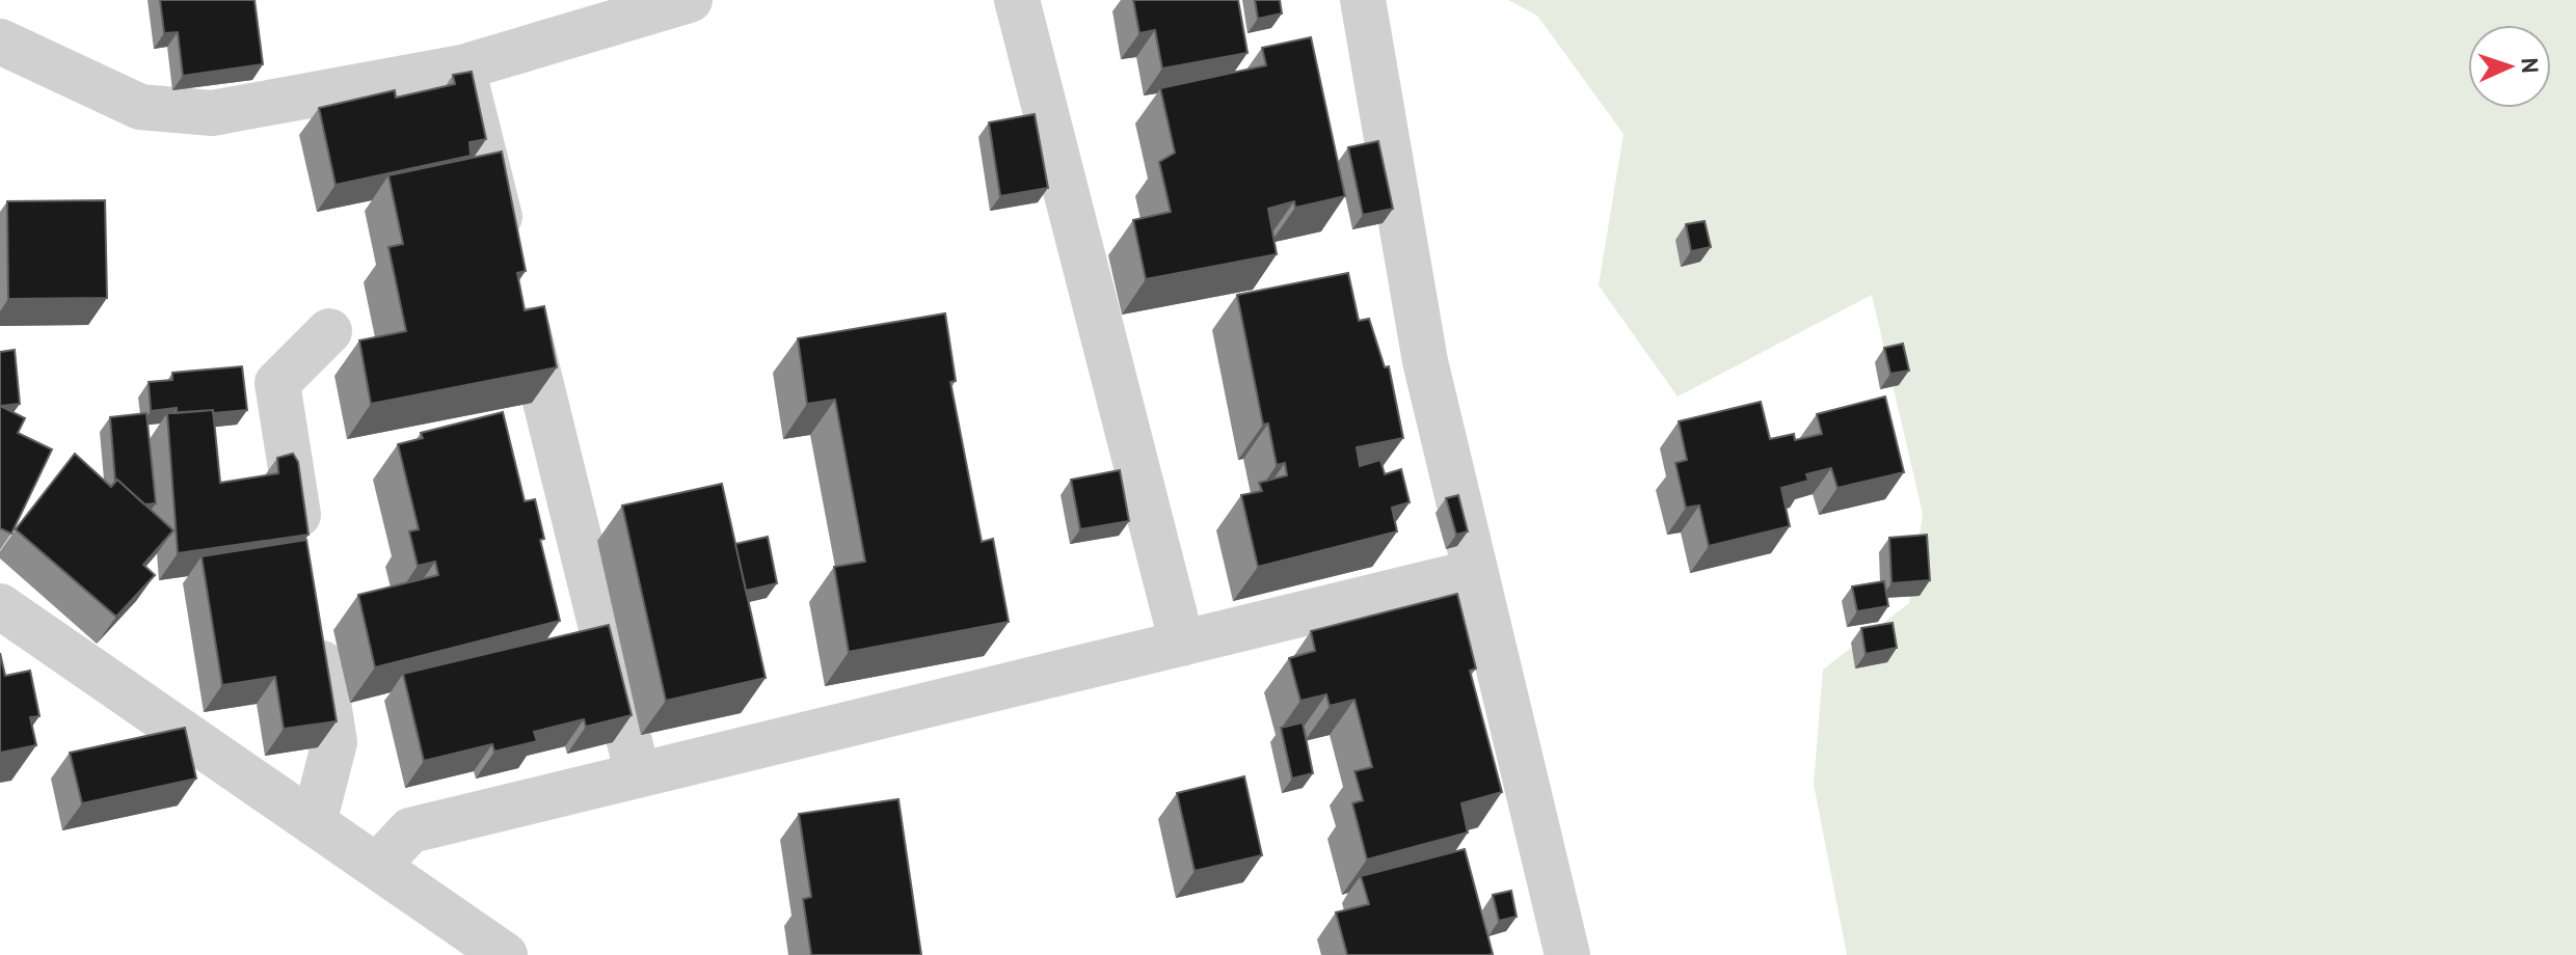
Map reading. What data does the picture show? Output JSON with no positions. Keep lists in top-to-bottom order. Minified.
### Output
{"north":"right"}
